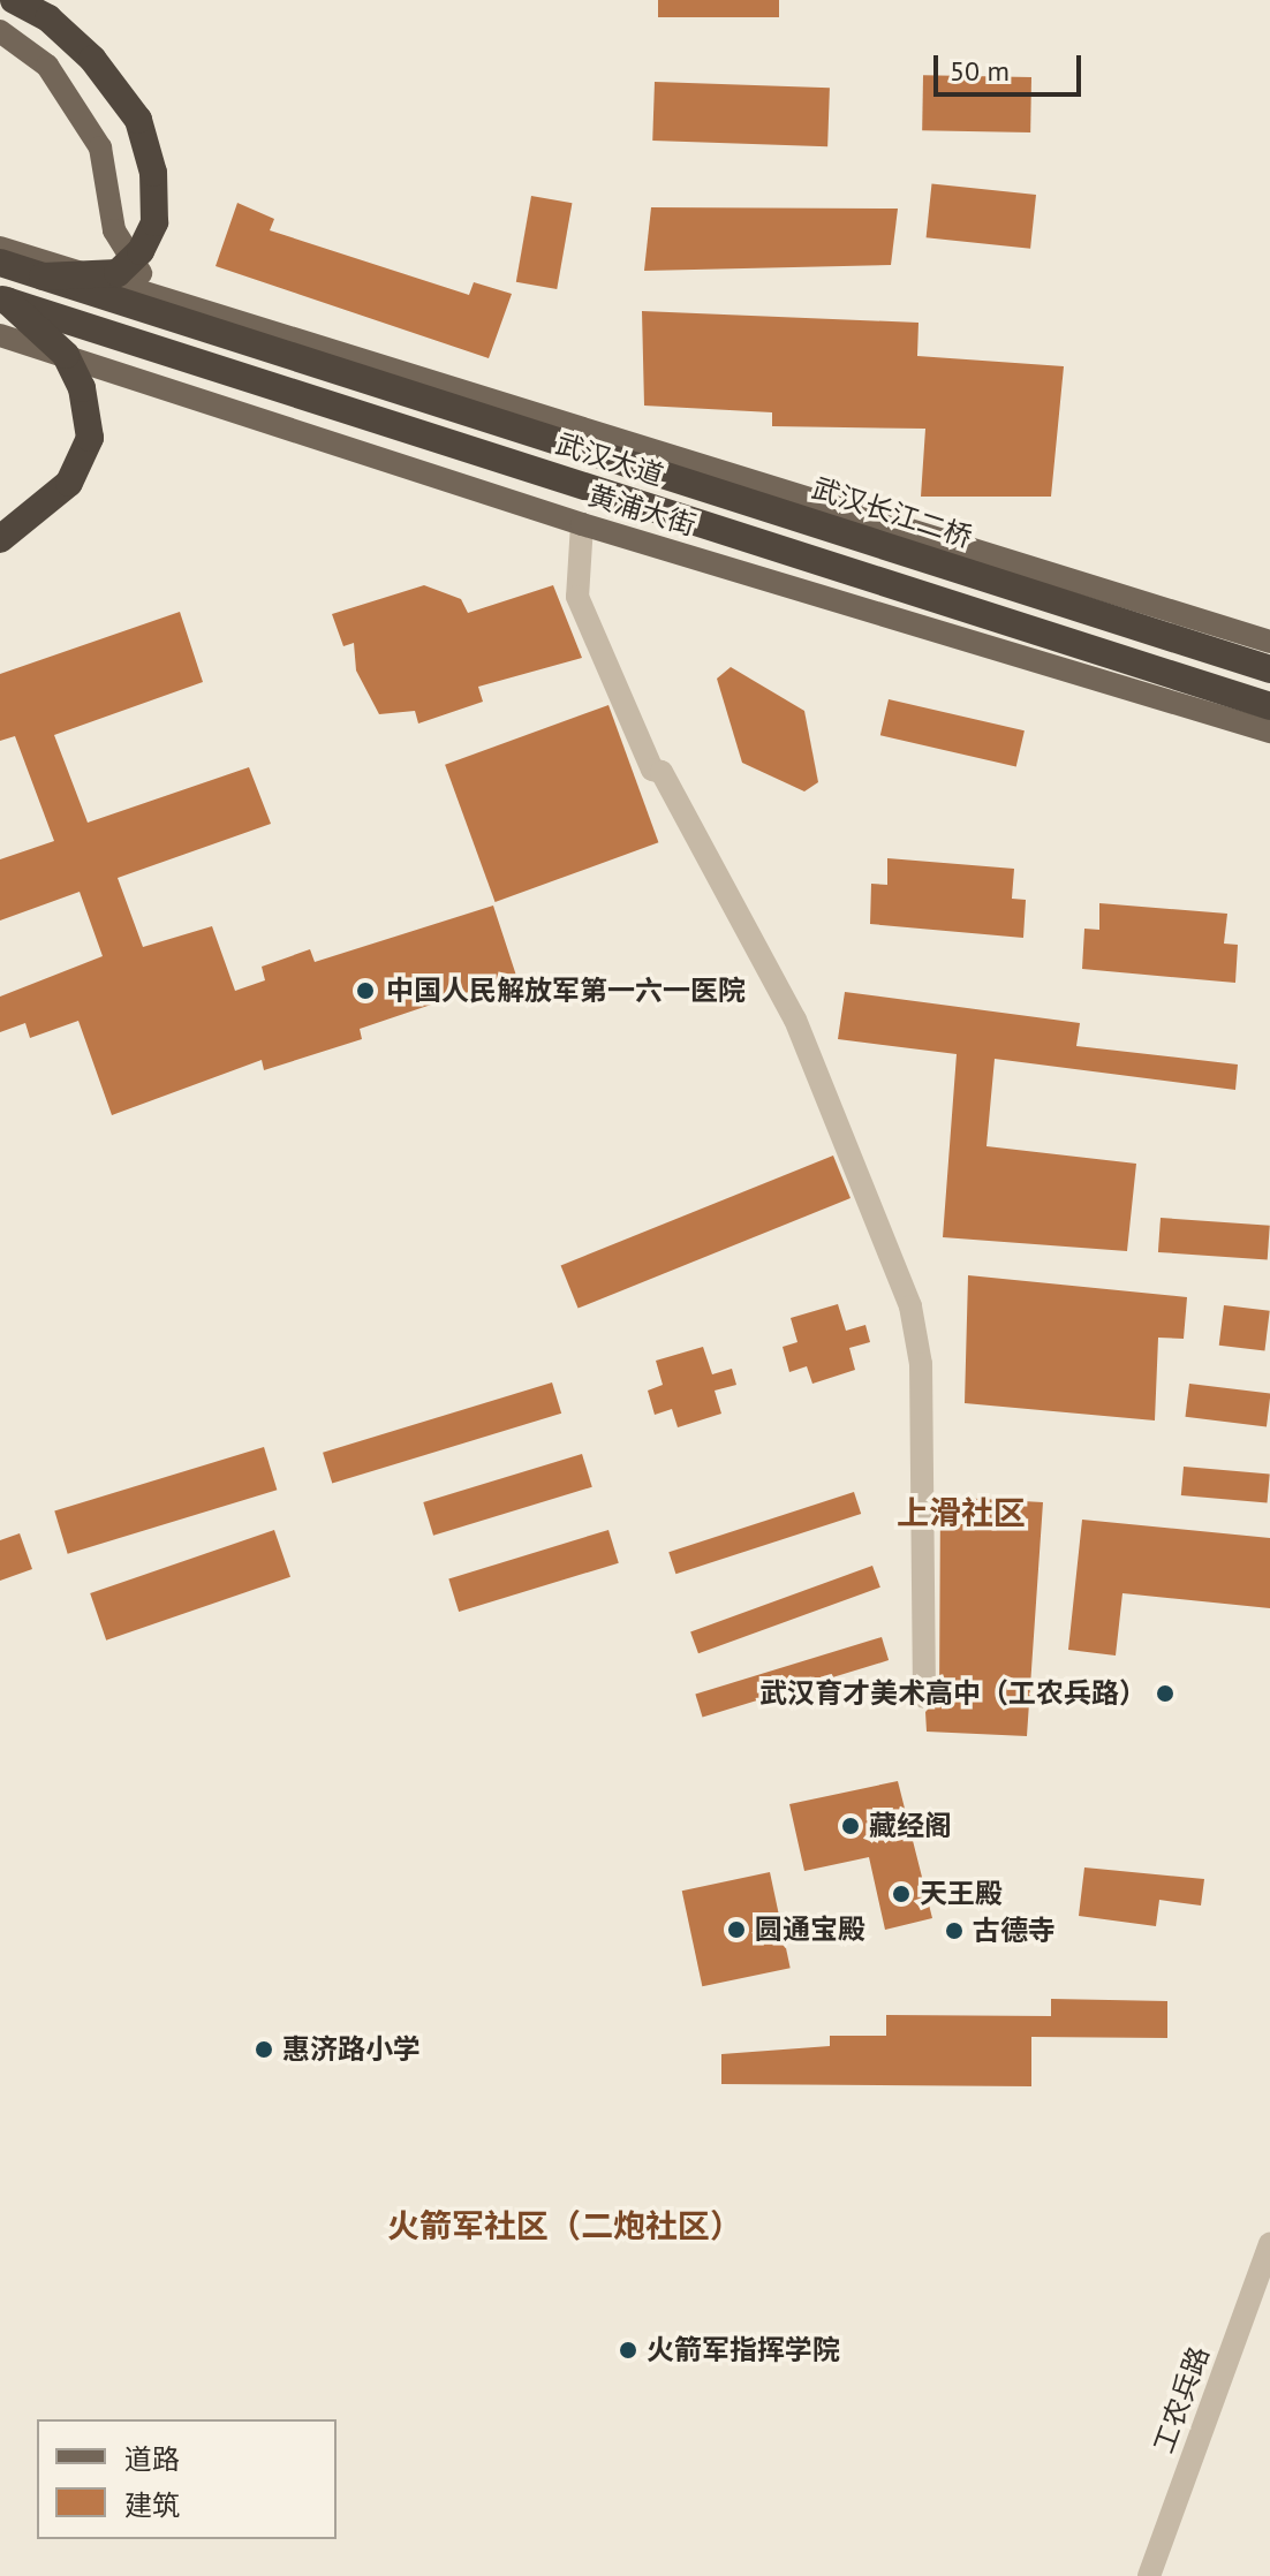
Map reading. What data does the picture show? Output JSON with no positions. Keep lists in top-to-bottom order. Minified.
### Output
{"streets":{"highway":["武汉大道","武汉长江二桥"],"main road":["黄浦大街"],"street":["工农兵路"]},"crossings":[["武汉大道","武汉长江二桥"]],"districts":["上滑社区","火箭军社区（二炮社区）"],"places":["中国人民解放军第一六一医院","武汉育才美术高中（工农兵路）","藏经阁","天王殿","圆通宝殿","古德寺","惠济路小学","火箭军指挥学院"],"legend":["道路","建筑"],"scale_bar":"50 m"}
